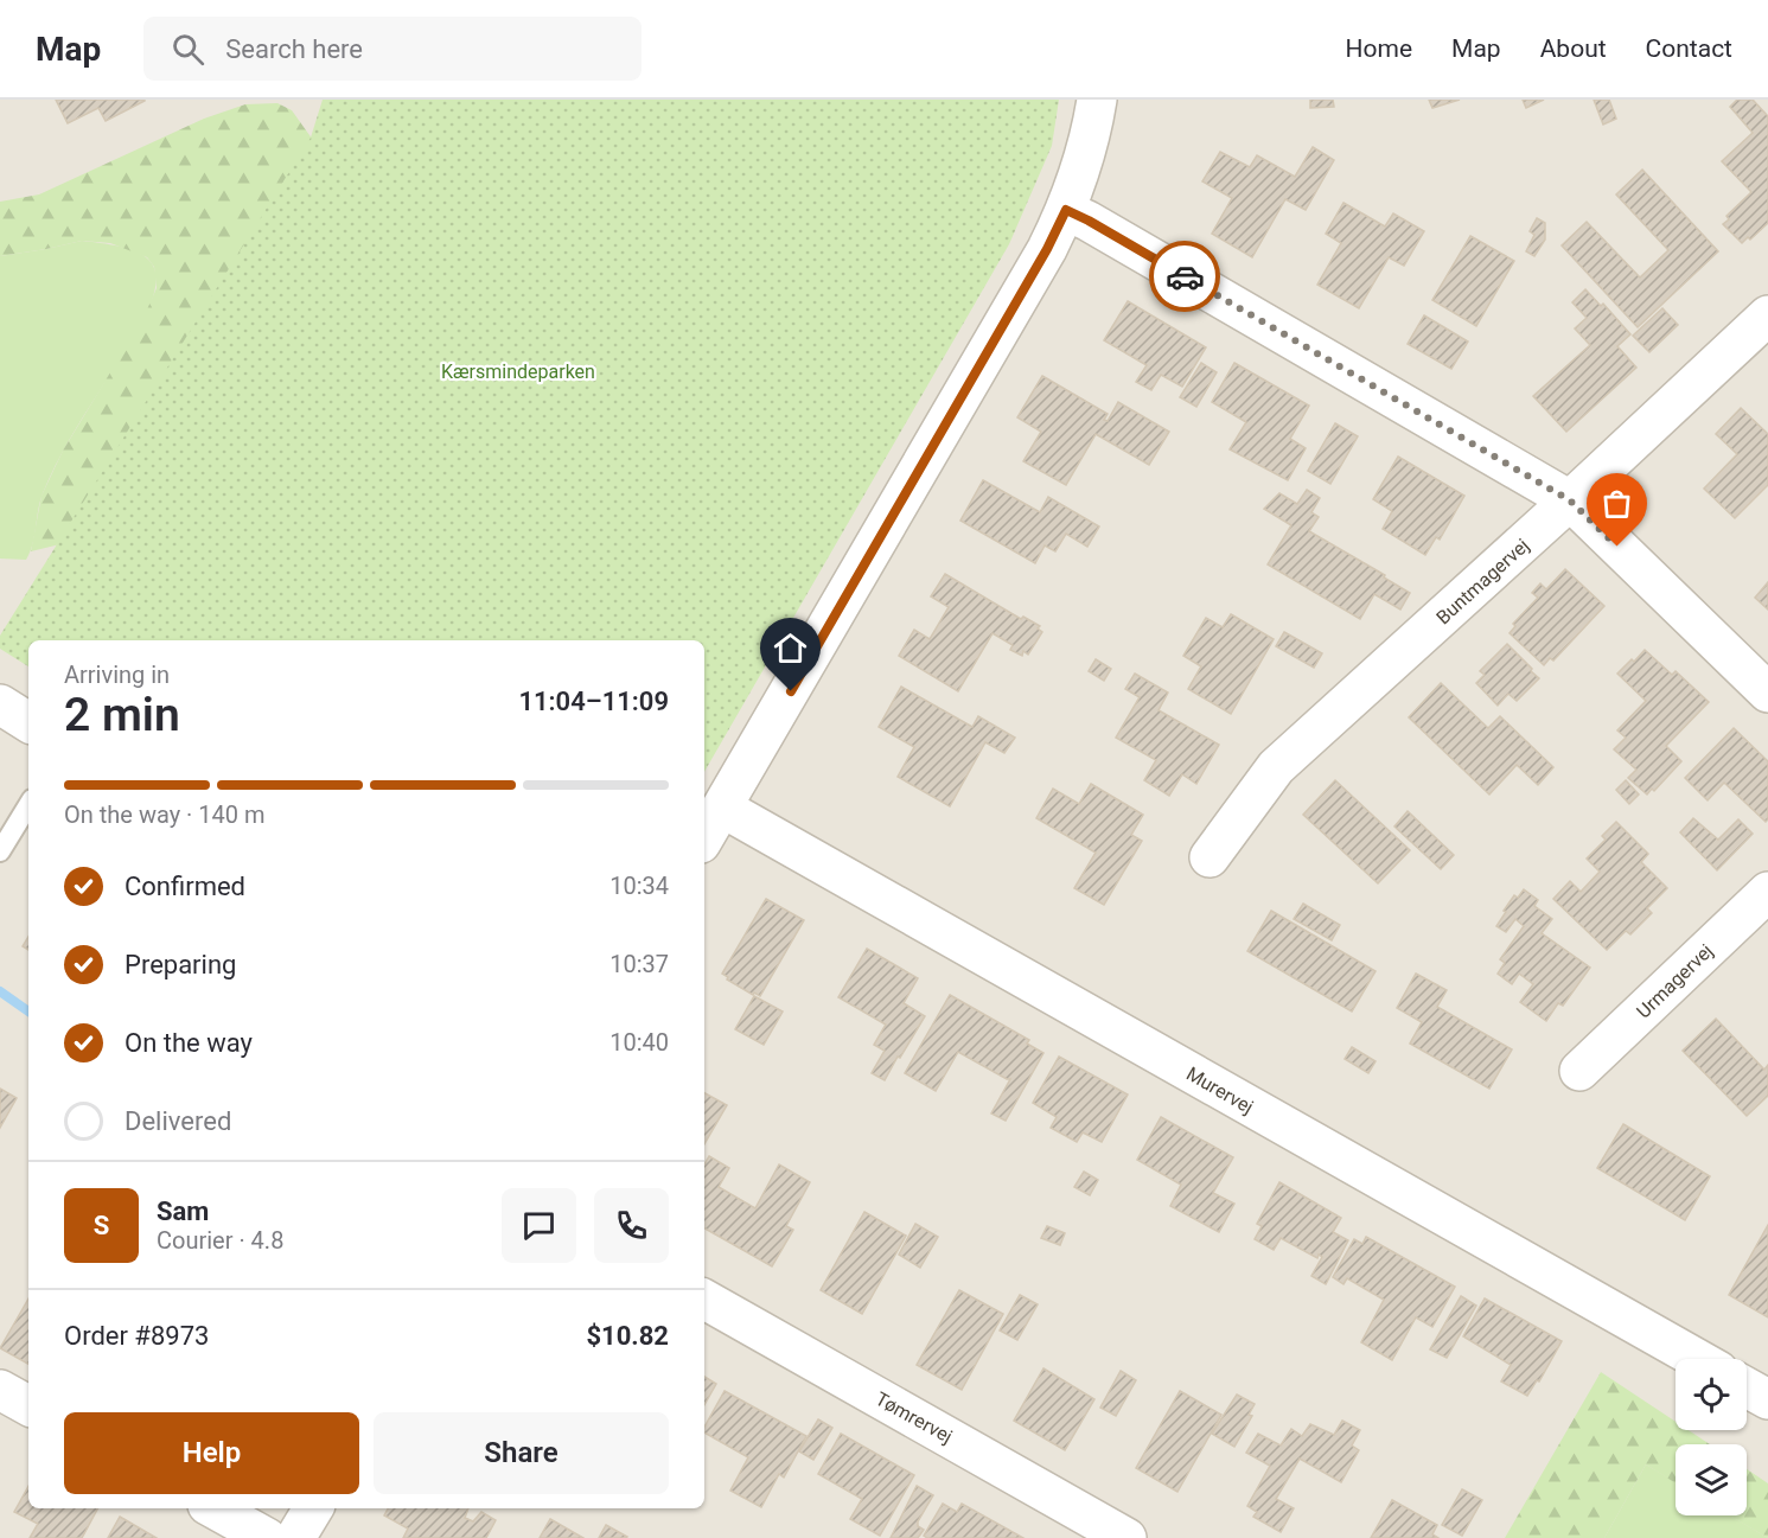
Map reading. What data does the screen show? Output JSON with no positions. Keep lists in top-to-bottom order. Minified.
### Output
{"streets":{"street":["Buntmagervej","Urmagervej","Murervej","Tømrervej"]},"parks":["Kærsmindeparken"],"page":{"header":"Map","search":"Search here","nav":["Home","Map","About","Contact"],"heading":["2 min","Arriving in","11:04–11:09"],"panel":["Sam","Courier · 4.8","Order #8973","$10.82"],"bar":"On the way · 140 m","list":[["Confirmed","10:34"],["Preparing","10:37"],["On the way","10:40"],"Delivered"],"round":"S","buttons":["Help","Share"]}}
